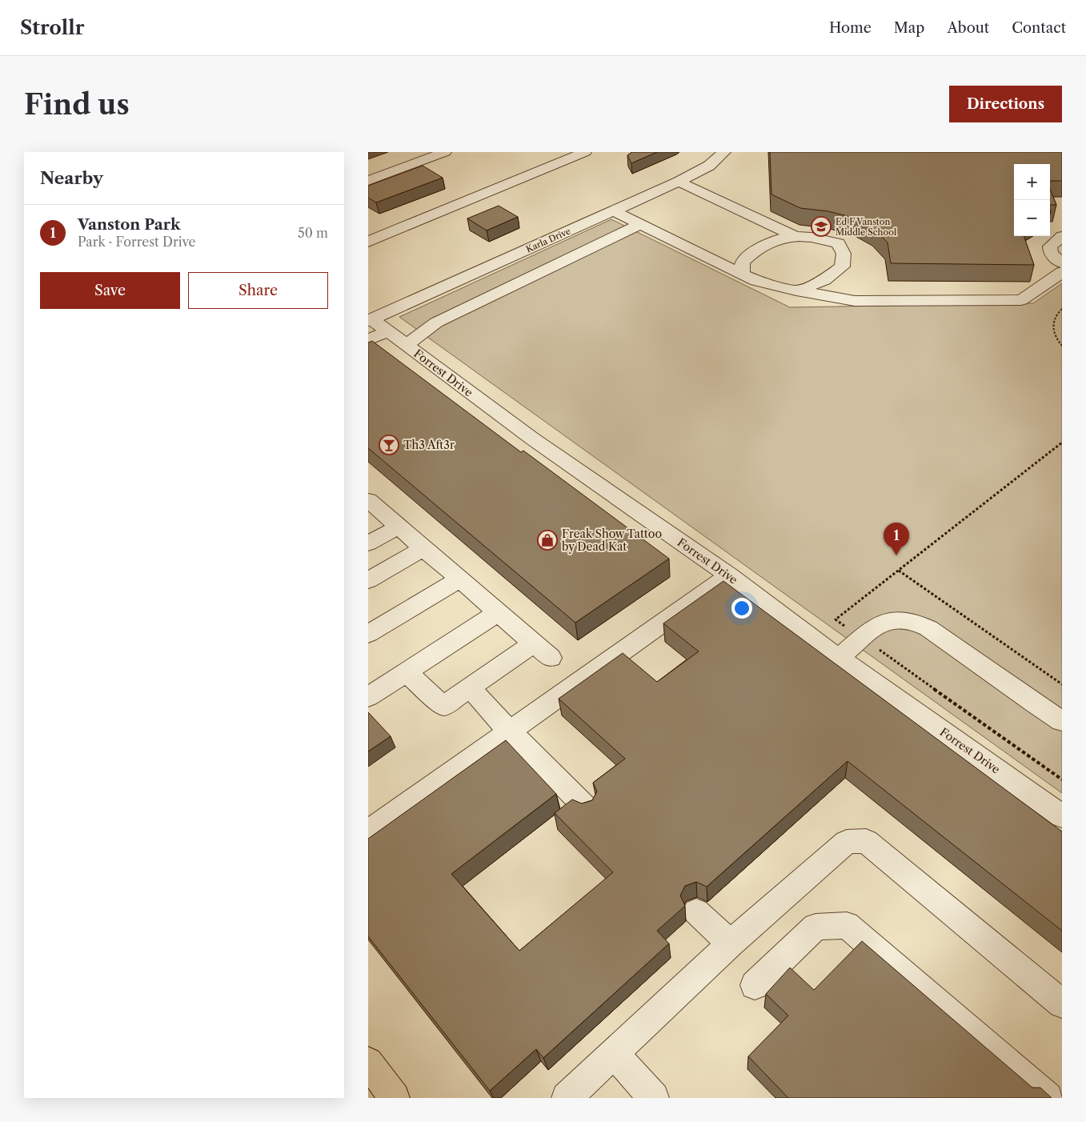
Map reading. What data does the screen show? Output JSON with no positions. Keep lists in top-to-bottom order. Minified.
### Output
{"streets":{"street":["Karla Drive","Forrest Drive"]},"crossings":[["Karla Drive","Forrest Drive"]],"places":{"school or university":["Ed F Vanston Middle School"],"bar":["Th3 Aft3r"],"shop":["Freak Show Tattoo by Dead Kat"]},"page":{"header":"Strollr","nav":["Home","Map","About","Contact"],"buttons":["Directions",["Save","Share"]],"title":"Find us","heading":"Nearby","map_buttons":["+","−"],"list":[{"mark":"1","name":"Vanston Park","note":"Park · Forrest Drive","value":"50 m"}],"pins":"1"}}
